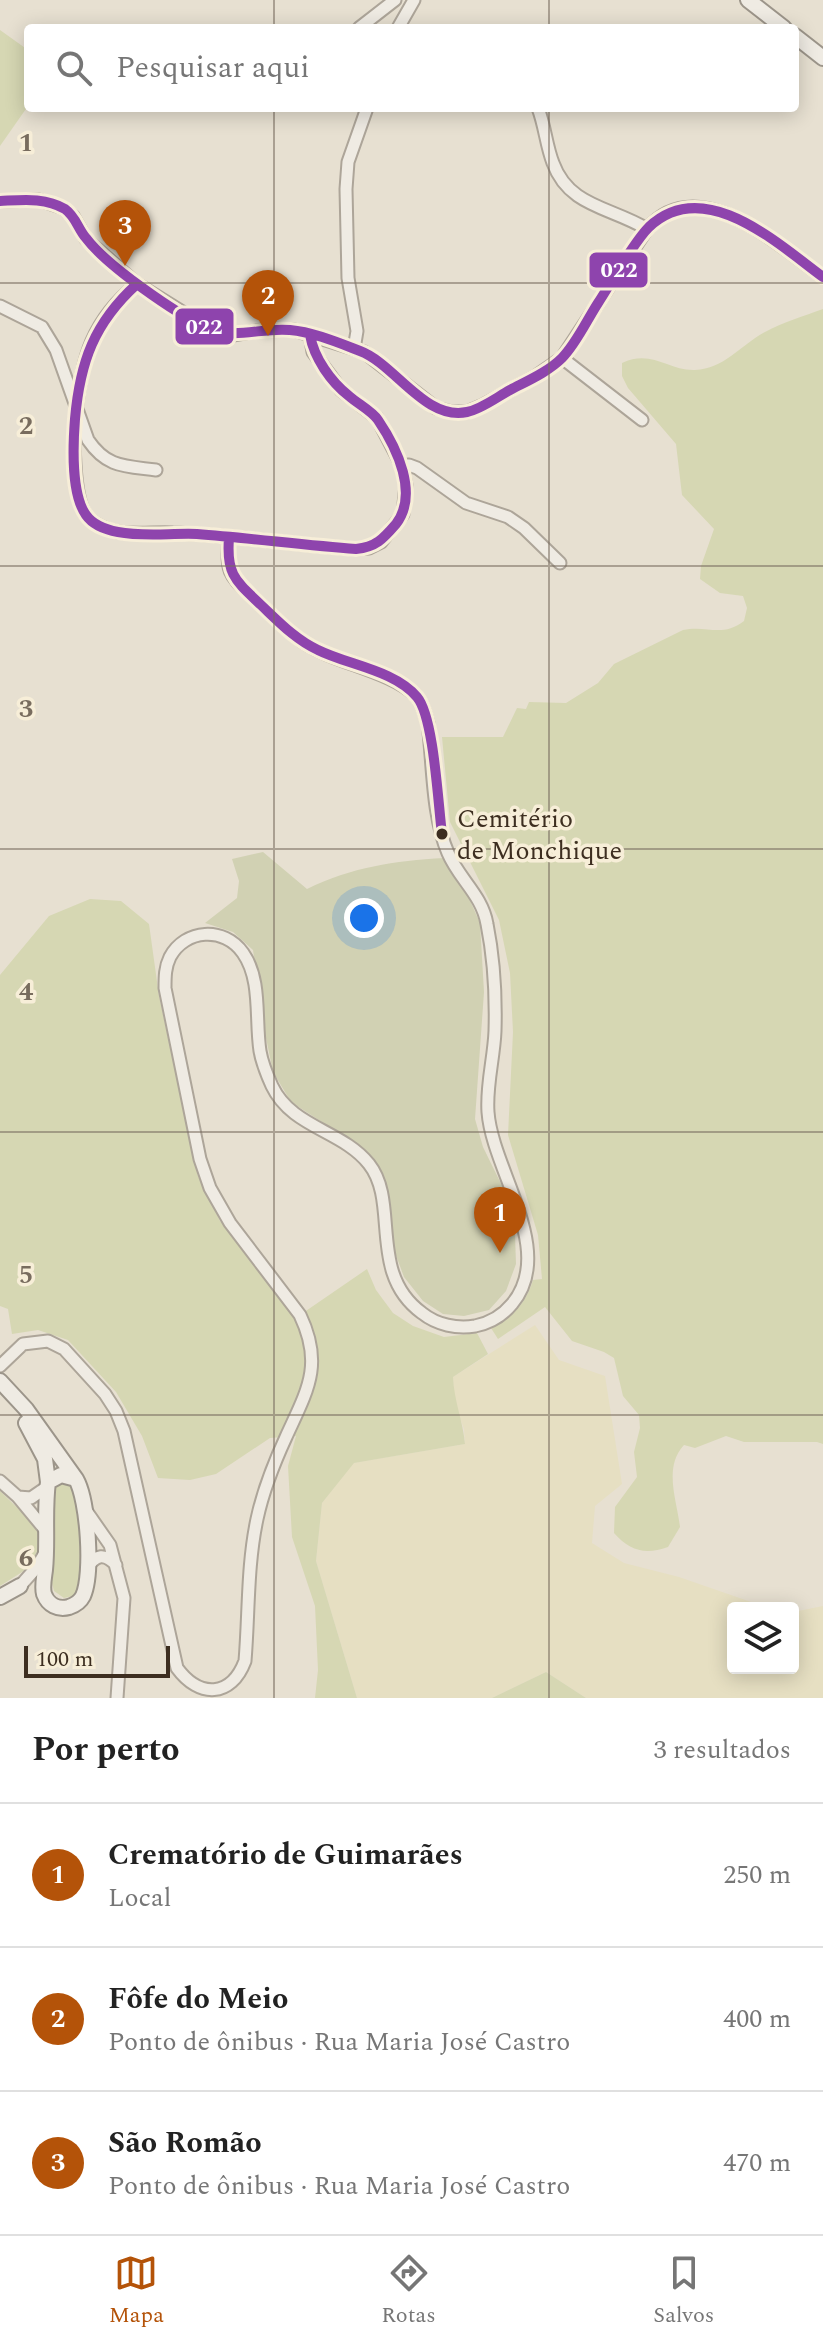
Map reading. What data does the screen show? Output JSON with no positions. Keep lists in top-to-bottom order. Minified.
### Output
{"places":["Cemitério de Monchique"],"lines":["transit line 022"],"scale_bar":"100 m","page":{"search":"Pesquisar aqui","pins":["3","2","1"],"scale":"100 m","heading":["Por perto","3 resultados"],"list":[{"mark":"1","name":"Crematório de Guimarães","note":"Local","value":"250 m"},{"mark":"2","name":"Fôfe do Meio","note":"Ponto de ônibus · Rua Maria José Castro","value":"400 m"},{"mark":"3","name":"São Romão","note":"Ponto de ônibus · Rua Maria José Castro","value":"470 m"}],"nav":["Mapa","Rotas","Salvos"]},"grid":{"rows":["1","2","3","4","5","6"]}}
